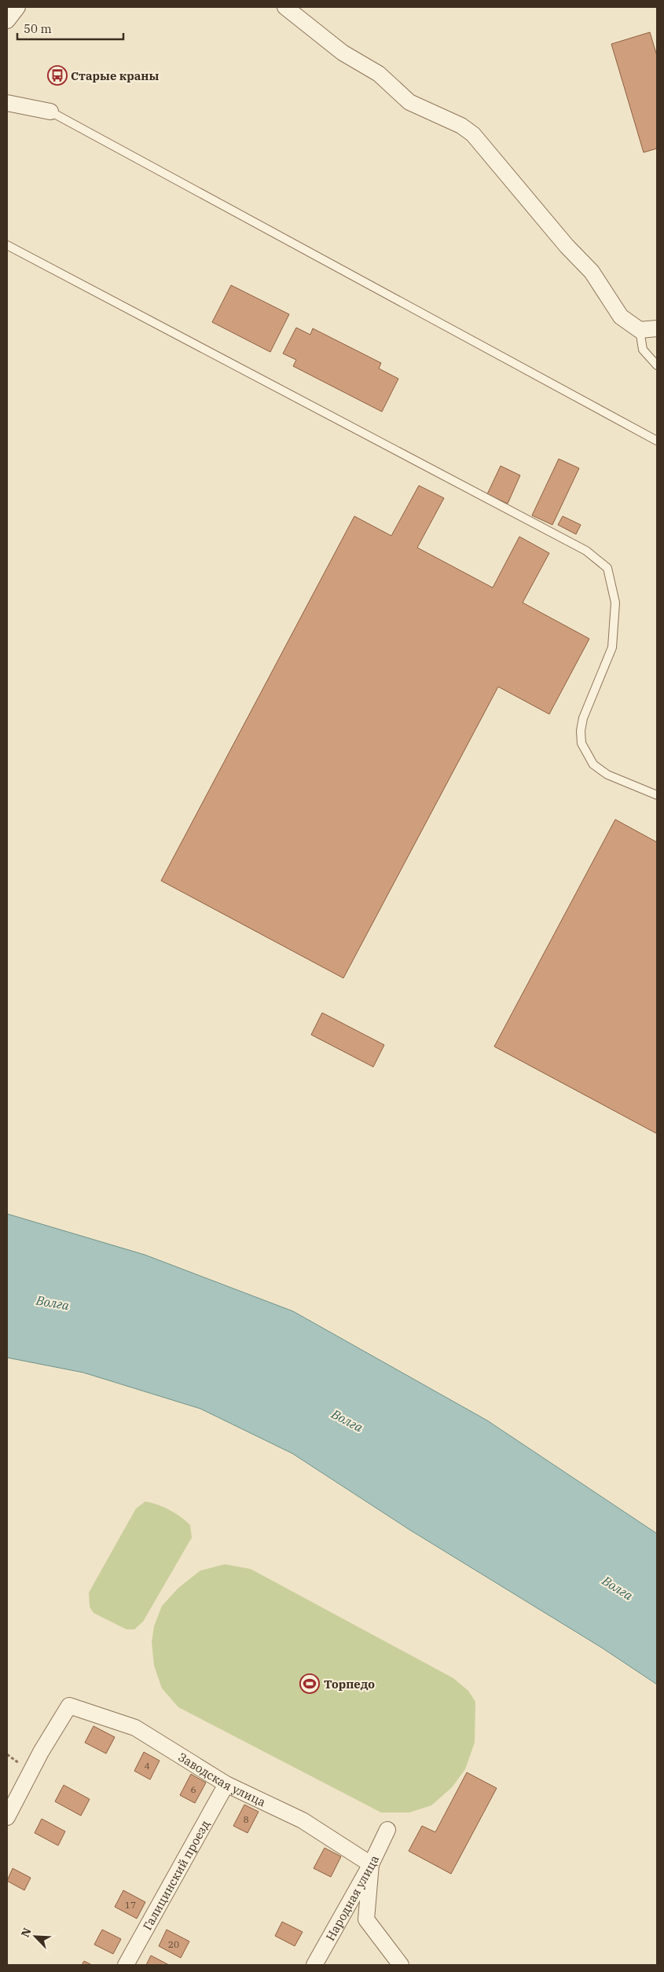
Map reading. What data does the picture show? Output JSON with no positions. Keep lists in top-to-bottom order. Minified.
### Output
{"streets":{"street":["Заводская улица","Галицинский проезд","Народная улица"]},"crossings":[["Заводская улица","Галицинский проезд"],["Заводская улица","Народная улица"]],"water":["Волга"],"places":{"bus stop":["Старые краны"],"sports":["Торпедо"]},"house_numbers":["4","6","8","17","20"],"scale_bar":"50 m","north":"top left"}
